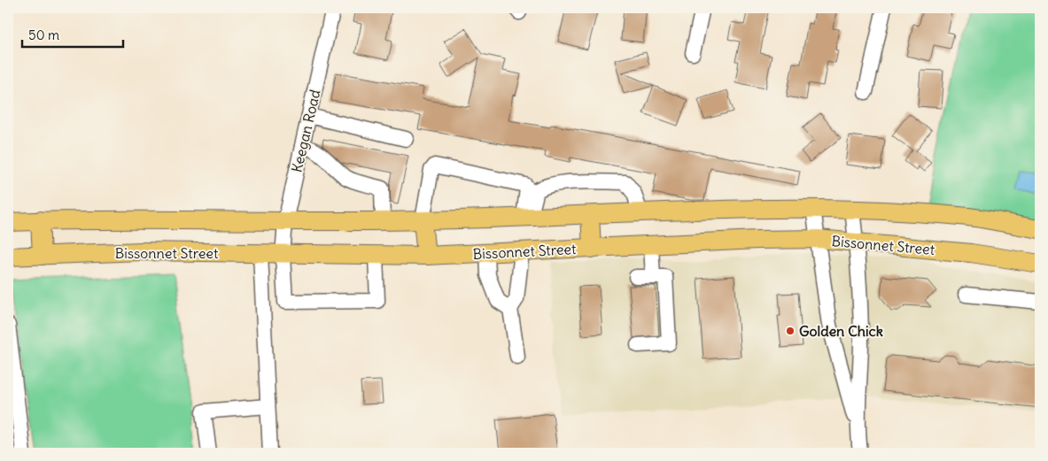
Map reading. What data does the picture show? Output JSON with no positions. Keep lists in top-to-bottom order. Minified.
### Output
{"streets":{"main road":["Bissonnet Street"],"street":["Keegan Road"]},"crossings":[["Keegan Road","Bissonnet Street"]],"places":["Golden Chick"],"scale_bar":"50 m"}
